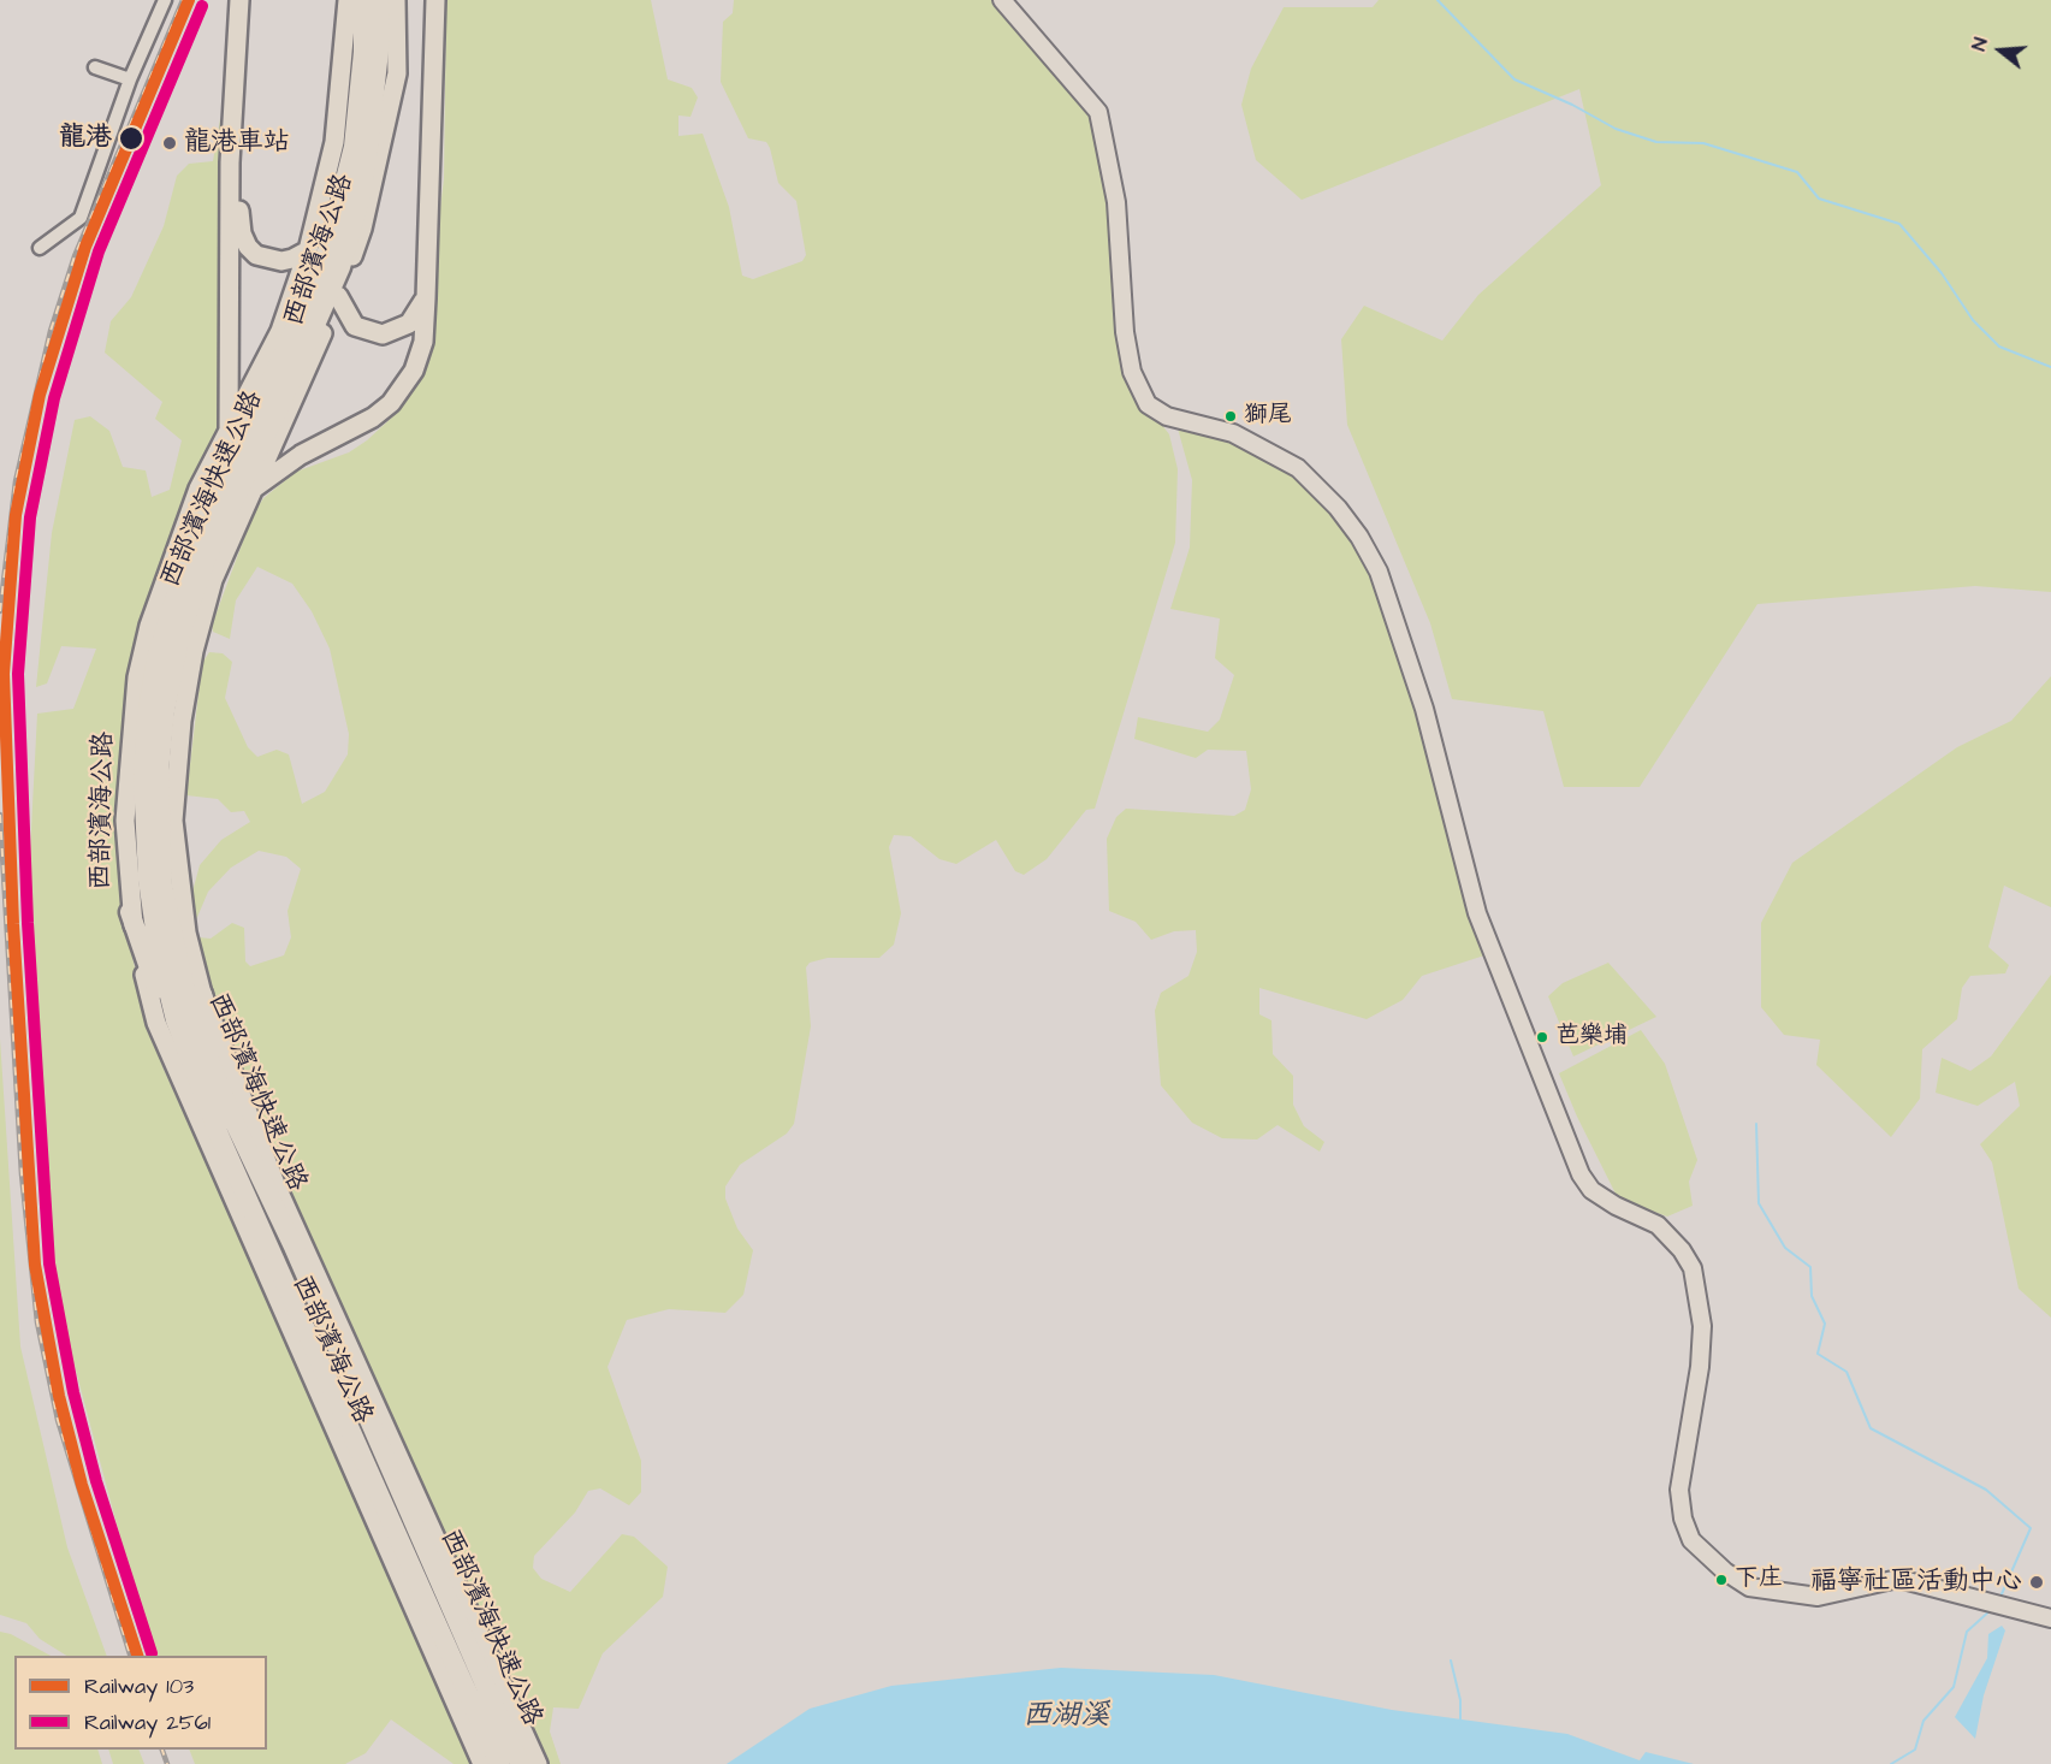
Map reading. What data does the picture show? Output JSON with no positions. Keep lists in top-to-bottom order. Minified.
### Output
{"streets":{"highway":["西部濱海快速公路"],"main road":["西部濱海公路"]},"water":["西湖溪"],"places":["龍港","龍港車站","獅尾","芭樂埔","下庄","福寧社區活動中心"],"lines":["rail line 103","rail line 2561"],"legend":["Railway 103","Railway 2561"],"north":"left"}
